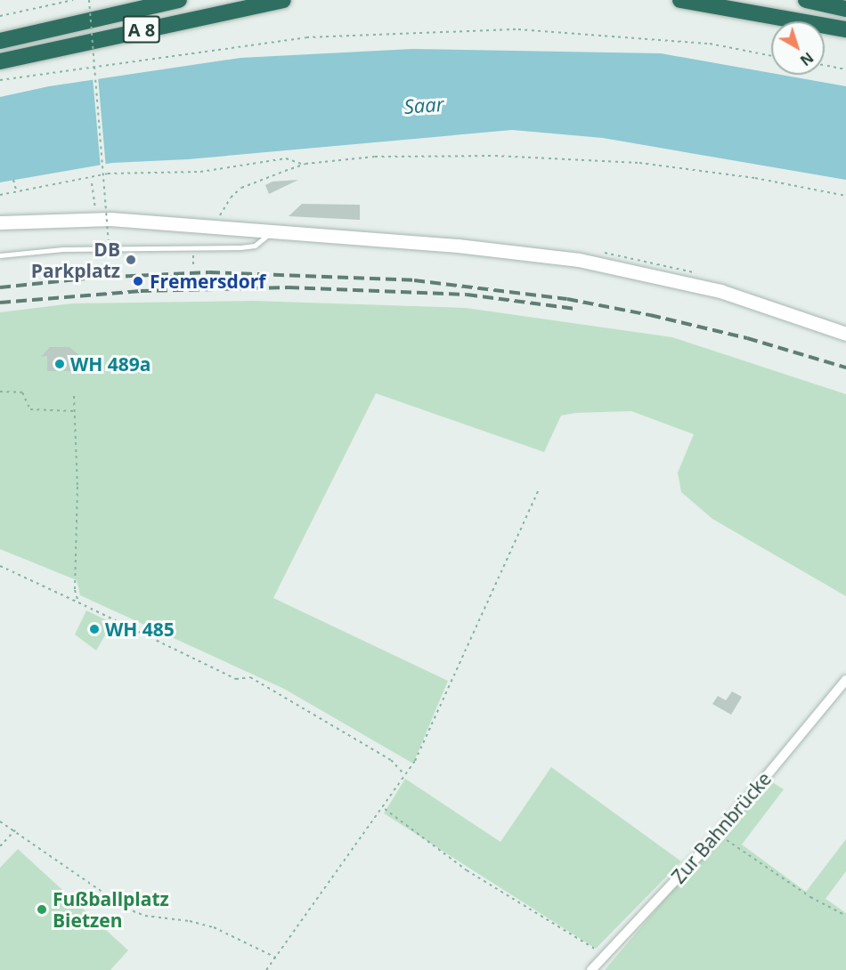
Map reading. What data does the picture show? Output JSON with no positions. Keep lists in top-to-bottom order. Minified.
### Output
{"streets":{"highway":["A 8"],"street":["Zur Bahnbrücke"]},"water":["Saar"],"places":["DB Parkplatz","Fremersdorf","WH 489a","WH 485","Fußballplatz Bietzen"],"north":"bottom right"}
